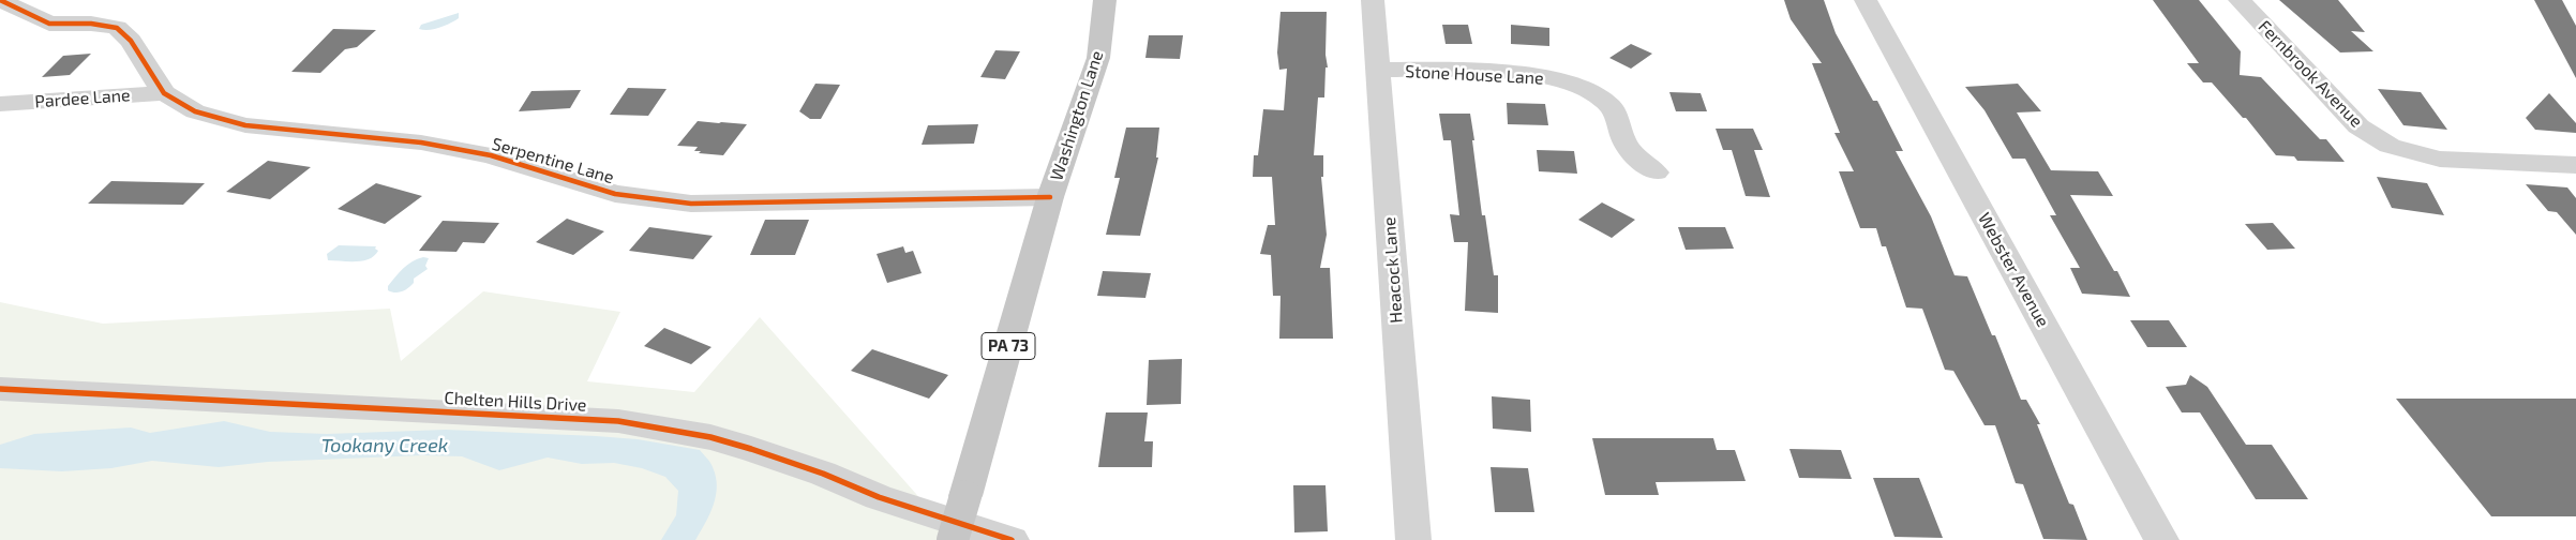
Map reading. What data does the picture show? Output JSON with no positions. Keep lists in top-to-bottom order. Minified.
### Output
{"streets":{"main road":["Washington Lane","PA 73"],"street":["Fernbrook Avenue","Stone House Lane","Pardee Lane","Serpentine Lane","Heacock Lane","Webster Avenue","Chelten Hills Drive"]},"crossings":[["Stone House Lane","Heacock Lane"],["Pardee Lane","Serpentine Lane"],["Washington Lane","Serpentine Lane"]],"water":["Tookany Creek"]}
